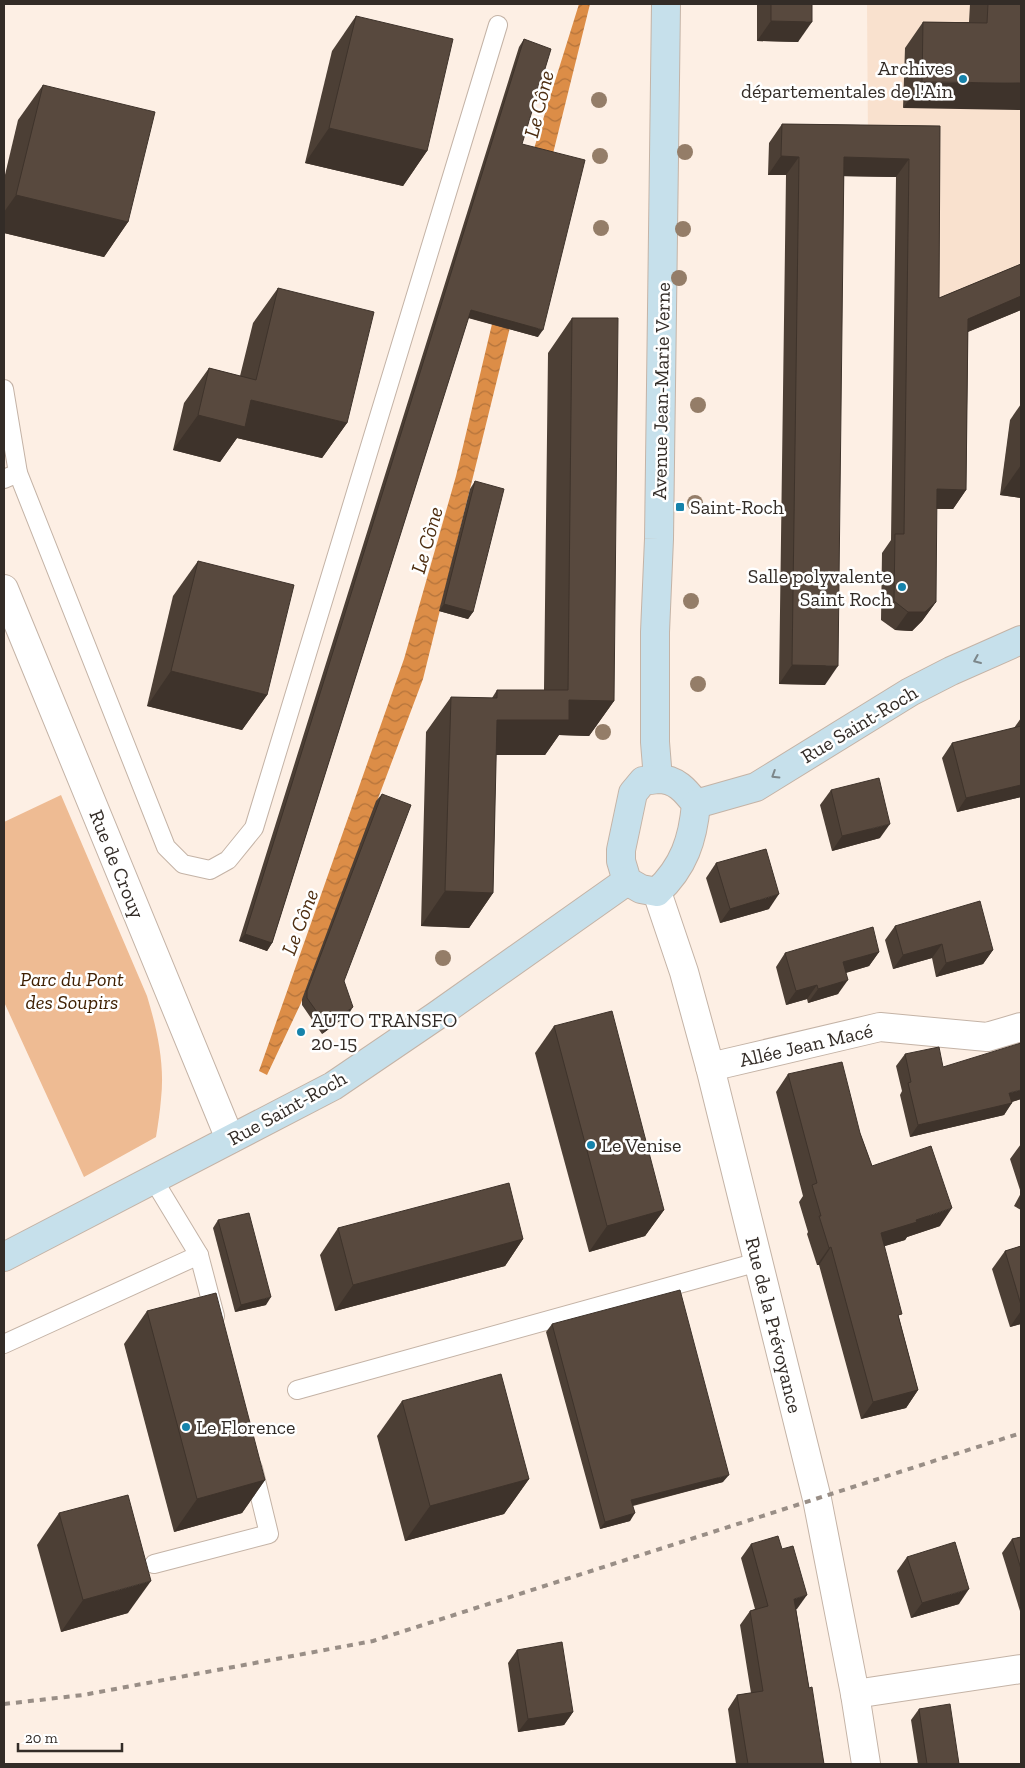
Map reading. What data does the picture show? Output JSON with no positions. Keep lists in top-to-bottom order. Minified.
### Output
{"streets":{"street":["Avenue Jean-Marie Verne","Rue Saint-Roch","Rue de Crouy","Allée Jean Macé","Rue de la Prévoyance"]},"crossings":[["Avenue Jean-Marie Verne","Rue Saint-Roch"],["Avenue Jean-Marie Verne","Rue de la Prévoyance"],["Rue Saint-Roch","Rue de Crouy"],["Rue Saint-Roch","Rue de la Prévoyance"],["Allée Jean Macé","Rue de la Prévoyance"]],"water":["Le Cône"],"parks":["Parc du Pont des Soupirs"],"places":{"other":["Archives départementales de l'Ain","Salle polyvalente Saint Roch","AUTO TRANSFO 20-15","Le Venise","Le Florence"],"transit":["Saint-Roch"]},"scale_bar":"20 m"}
